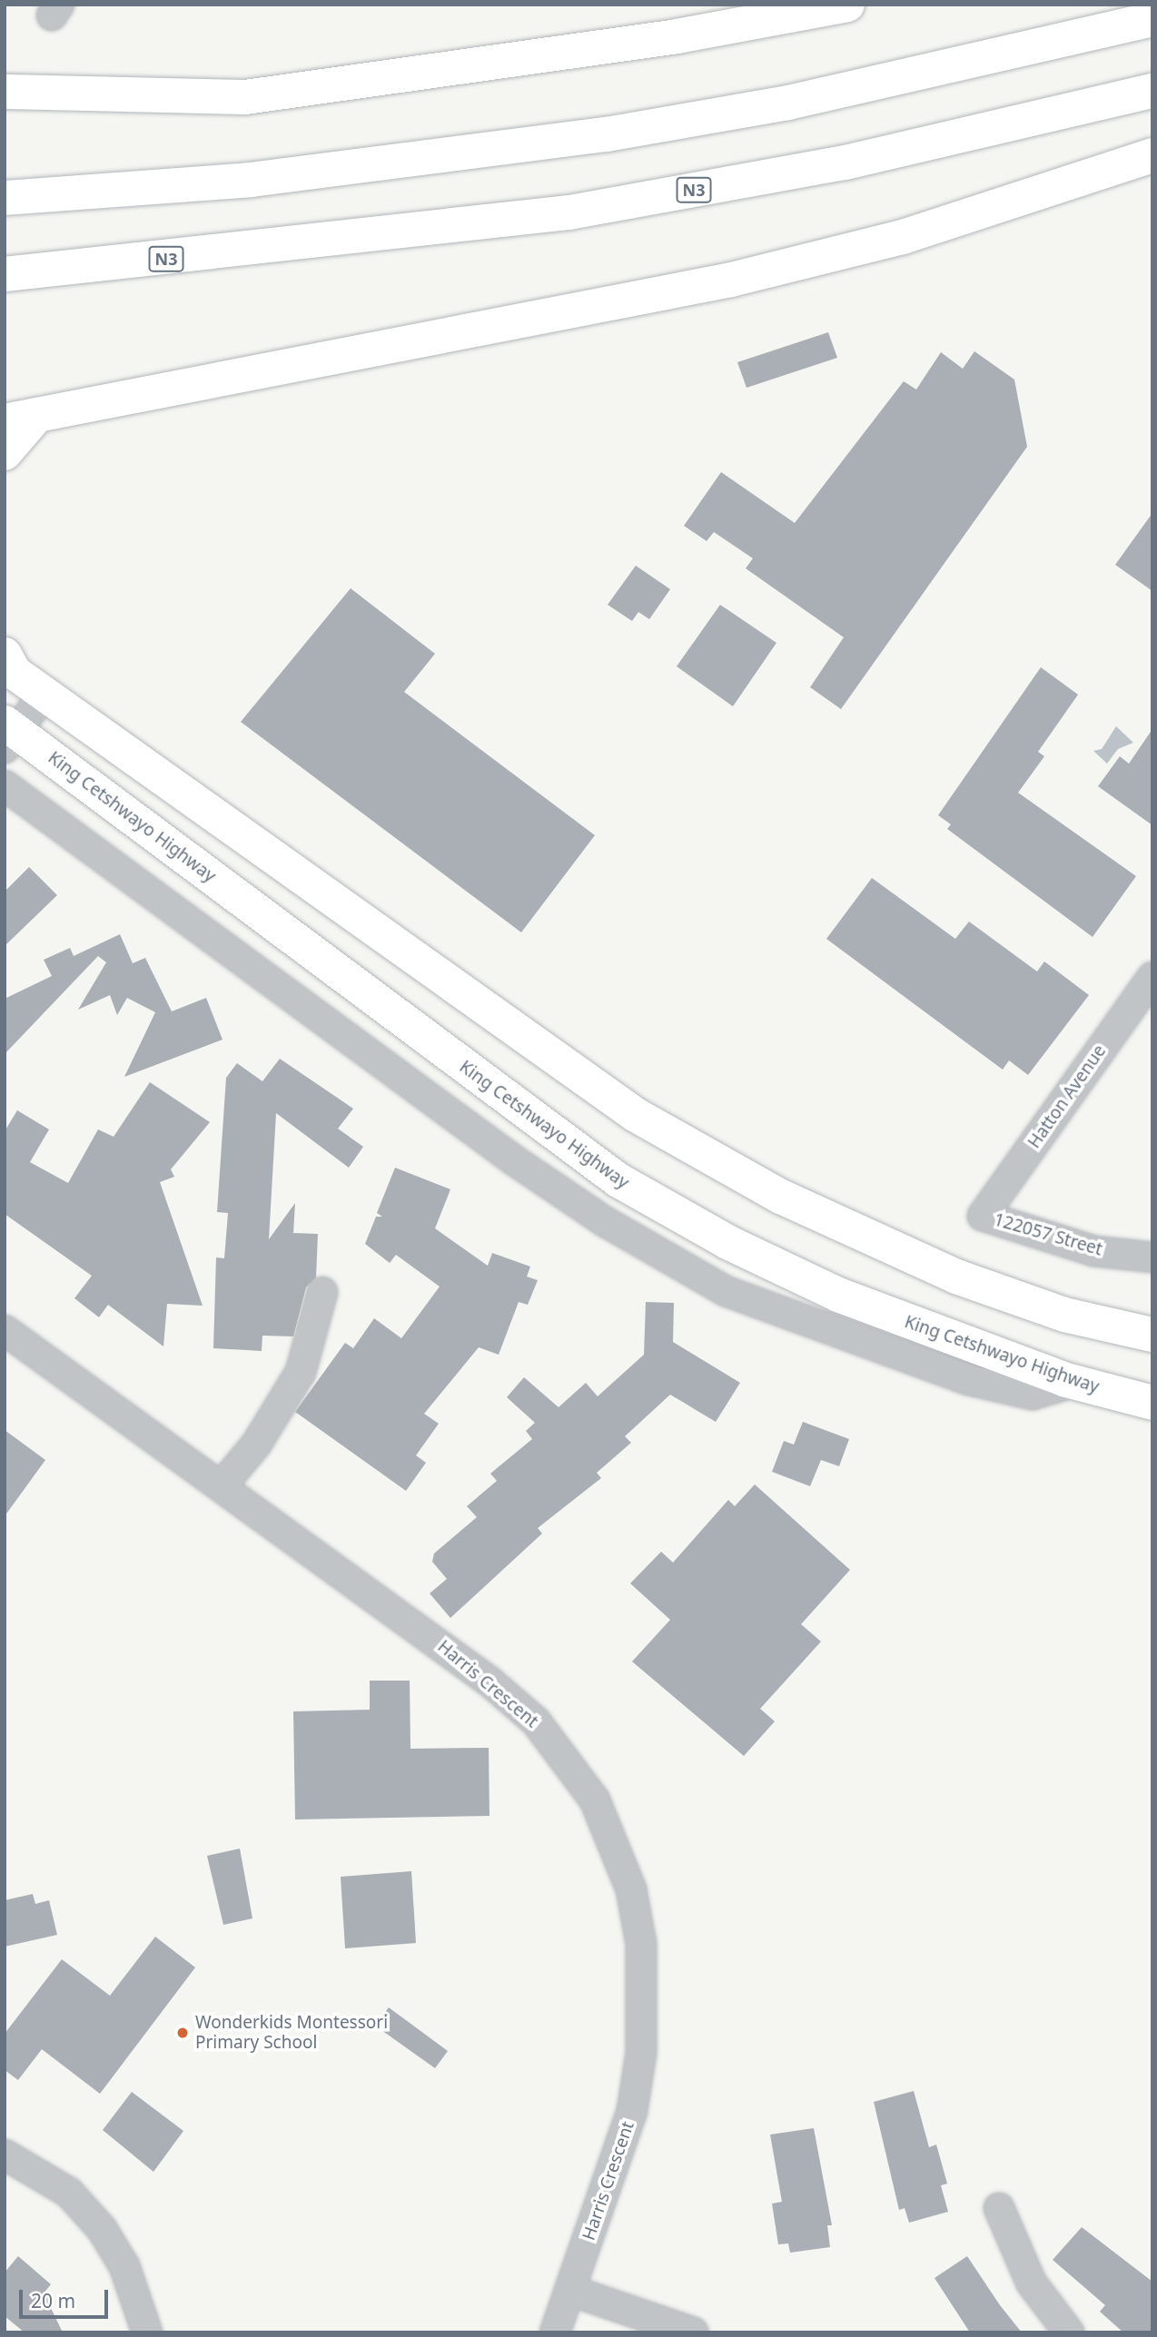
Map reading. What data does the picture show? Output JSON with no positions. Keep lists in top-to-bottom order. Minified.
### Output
{"streets":{"main road":["N3","King Cetshwayo Highway"],"street":["Hatton Avenue","122057 Street","Harris Crescent"]},"crossings":[["Hatton Avenue","122057 Street"]],"places":["Wonderkids Montessori Primary School"],"scale_bar":"20 m"}
